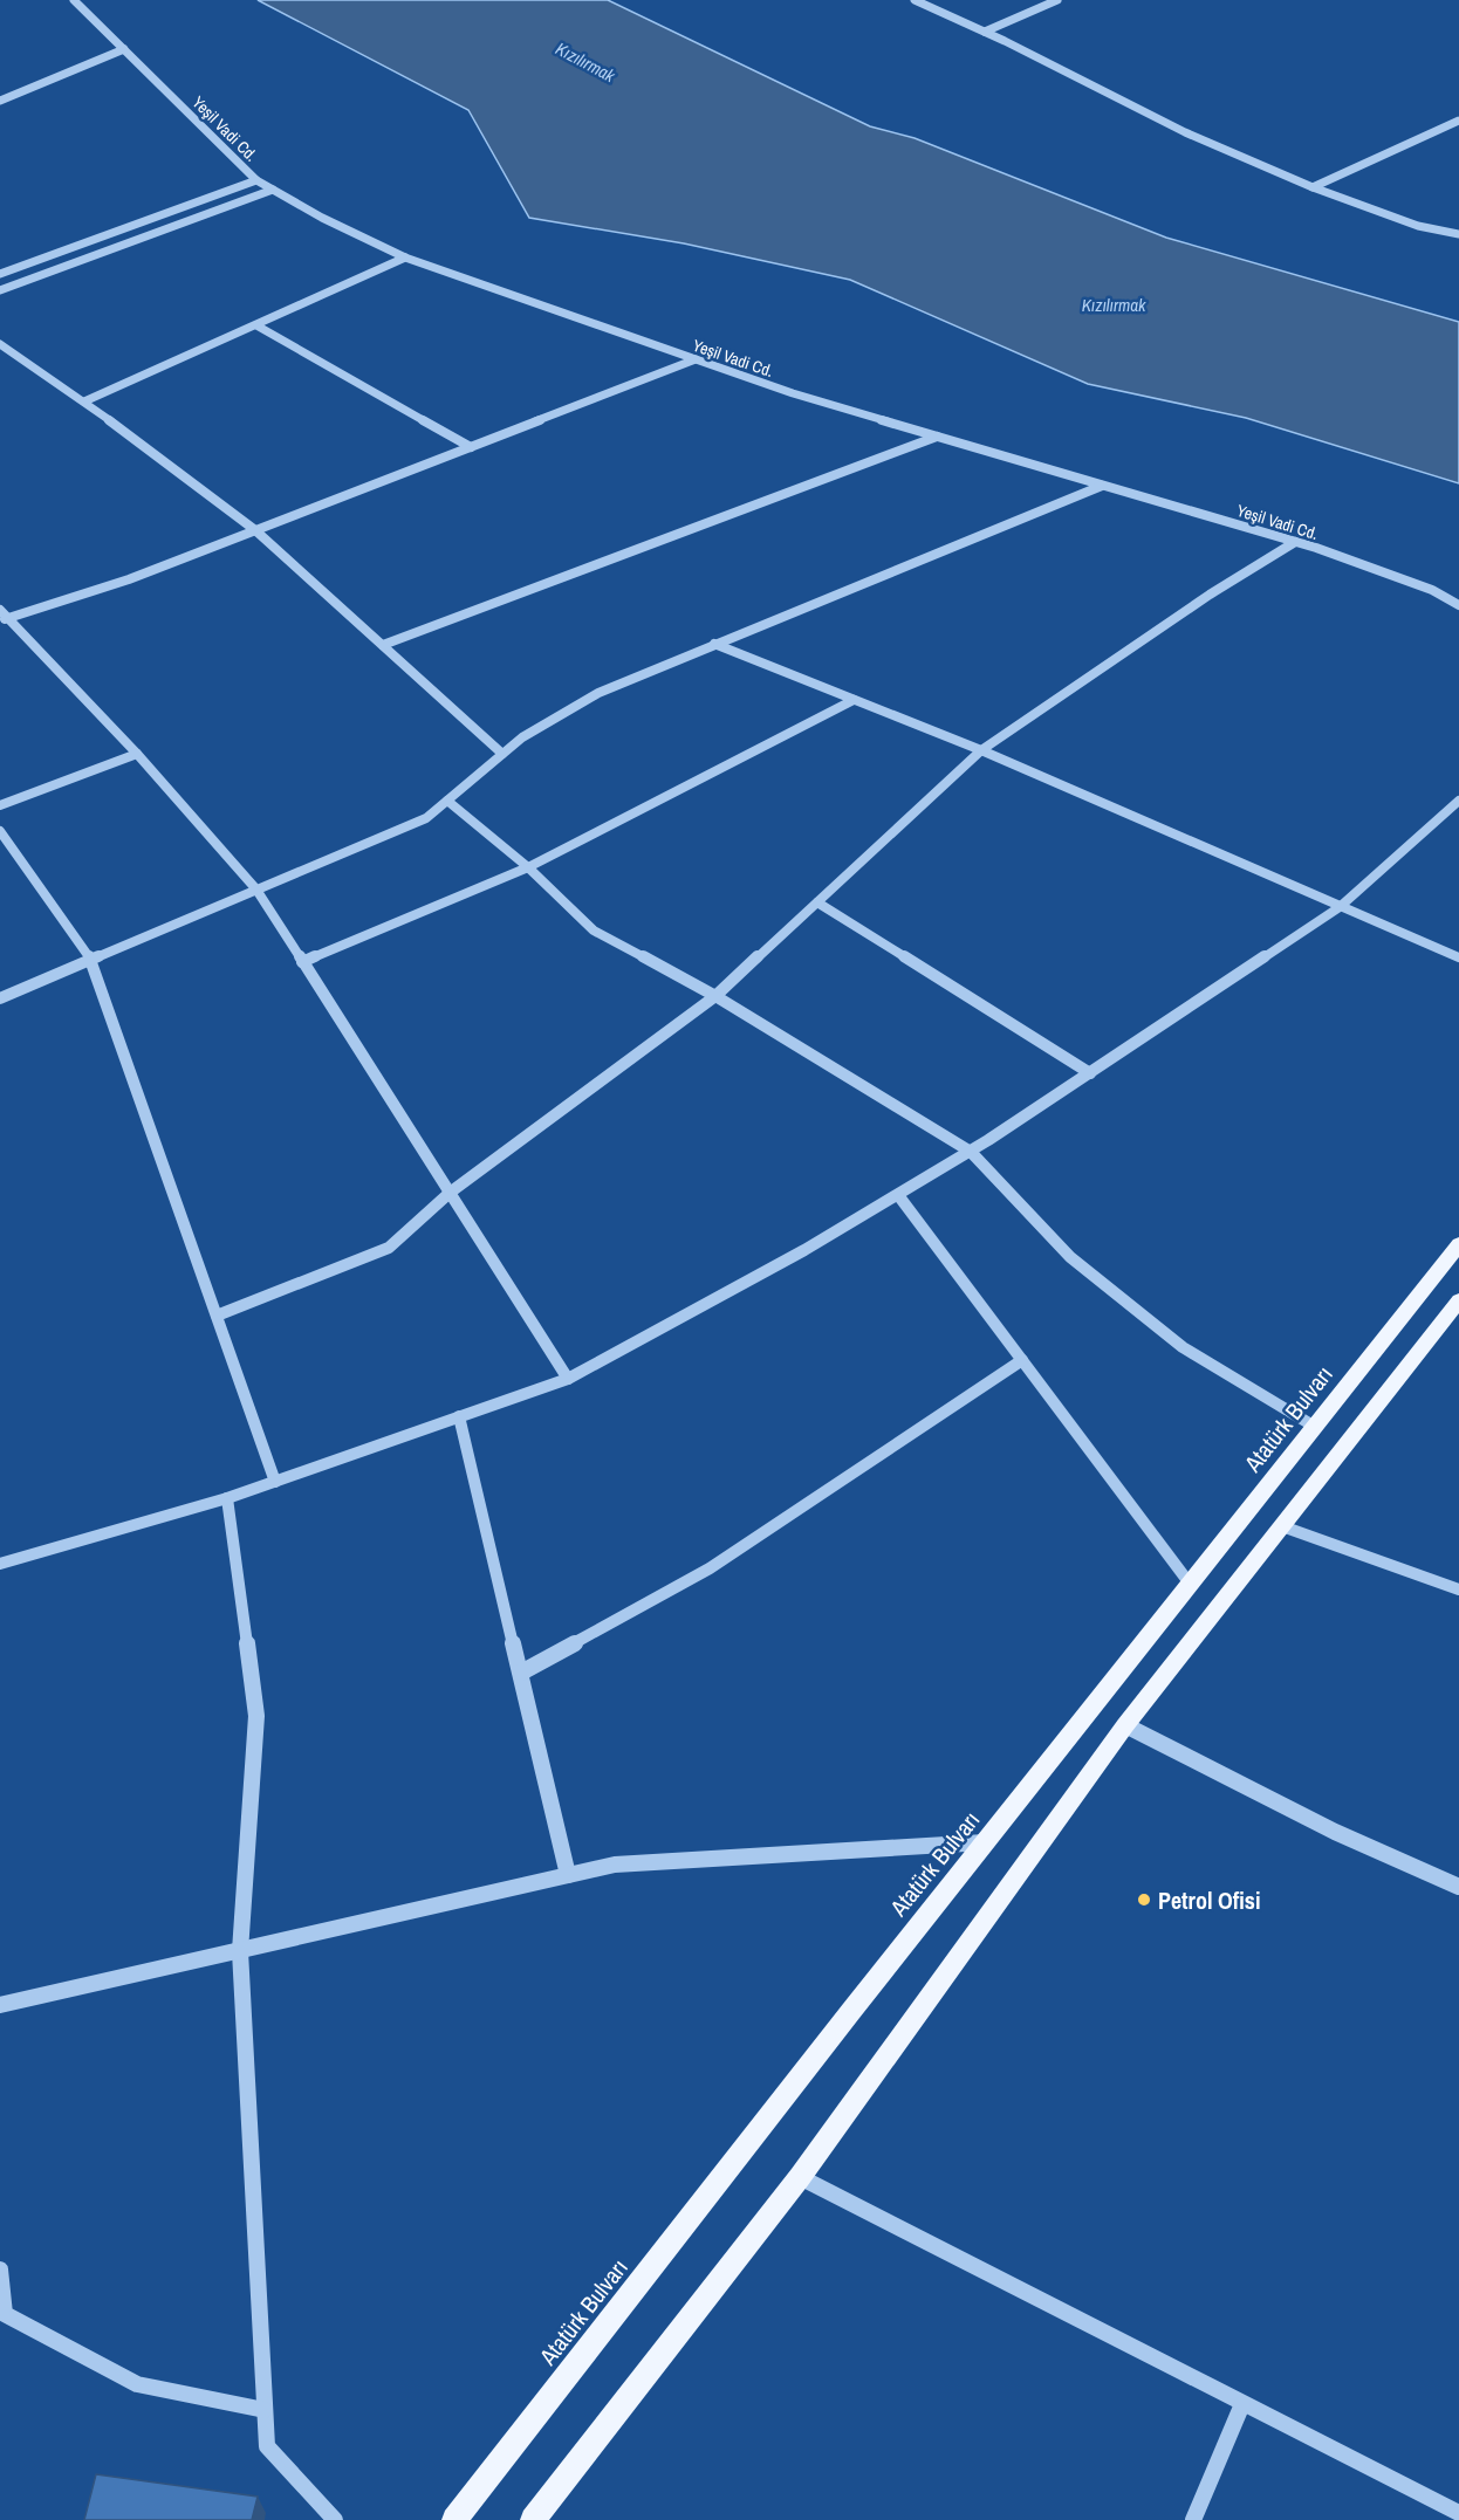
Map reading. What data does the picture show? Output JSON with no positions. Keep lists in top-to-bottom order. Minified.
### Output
{"streets":{"main road":["Atatürk Bulvarı"],"street":["Yeşil Vadi Cd."]},"water":["Kızılırmak"],"places":["Petrol Ofisi"]}
